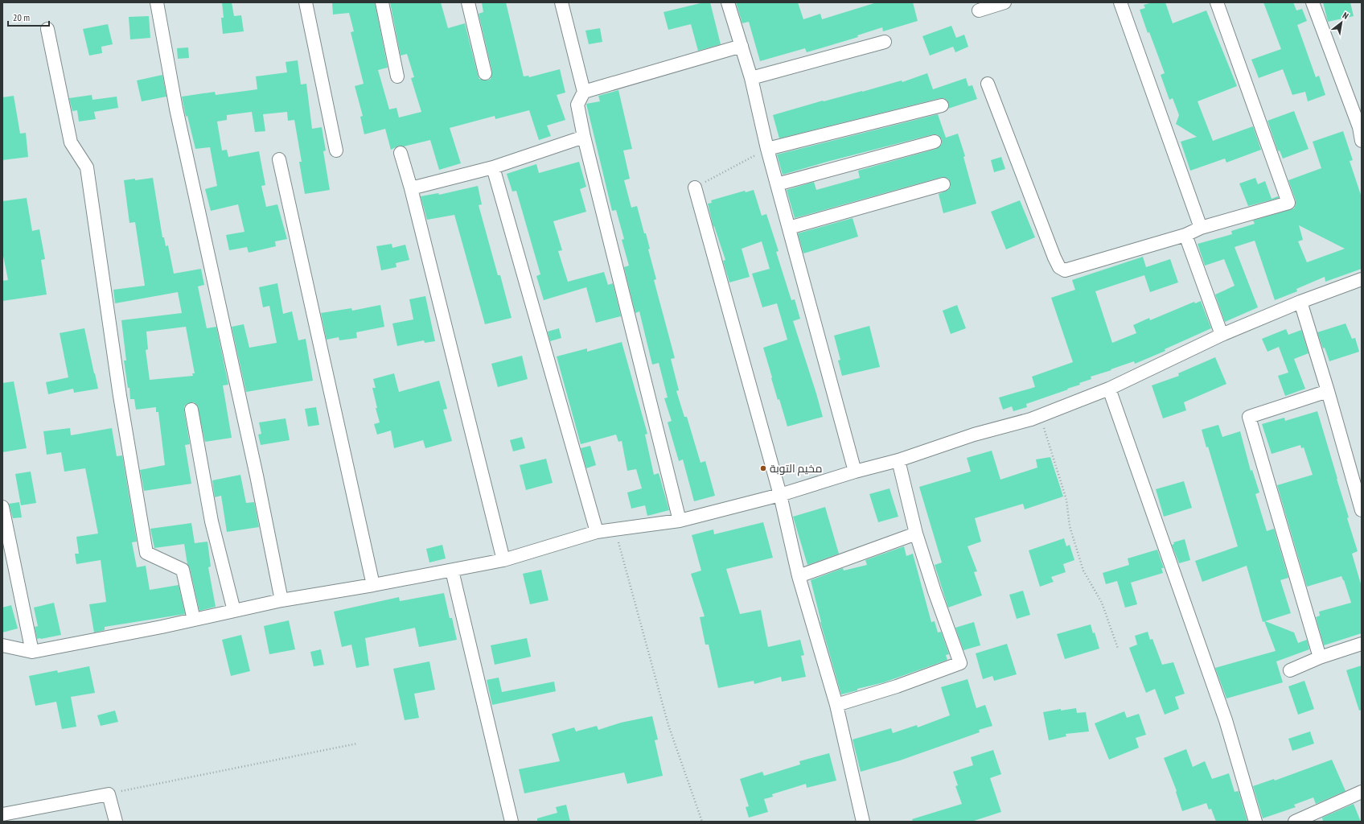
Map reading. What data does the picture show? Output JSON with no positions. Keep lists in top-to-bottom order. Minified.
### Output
{"places":["مخيم التوبة"],"scale_bar":"20 m","north":"top right"}
